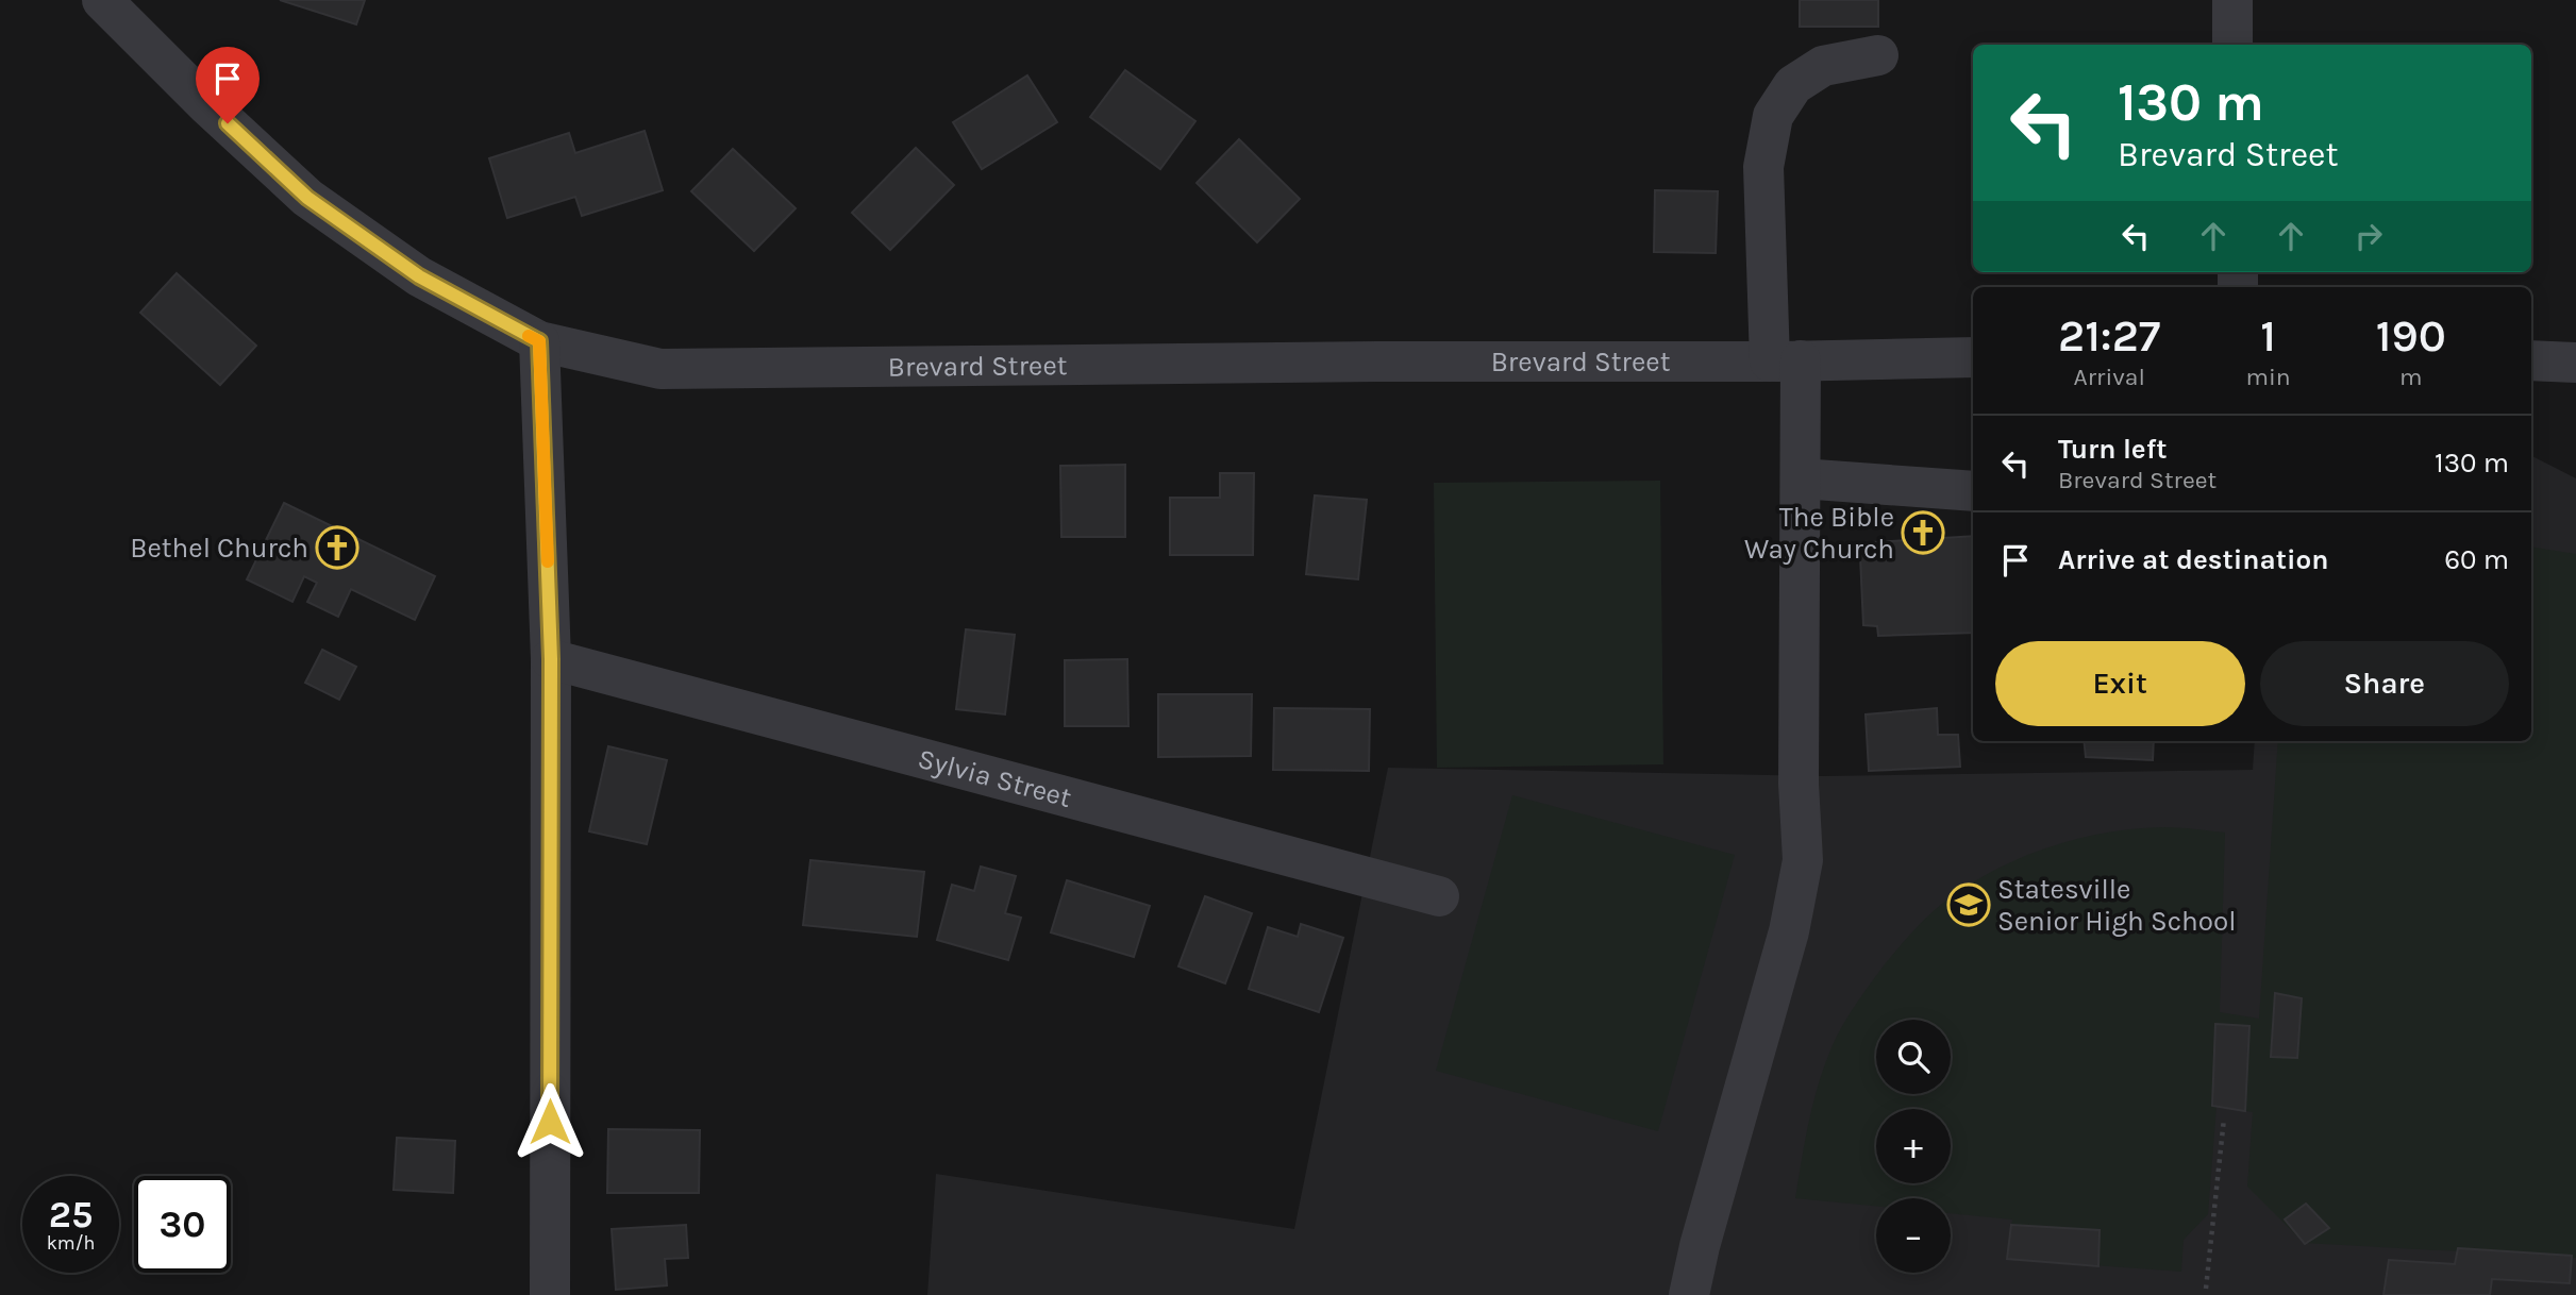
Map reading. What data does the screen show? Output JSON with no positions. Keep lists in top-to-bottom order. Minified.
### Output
{"streets":{"street":["Brevard Street","Sylvia Street"]},"places":{"church":["The Bible Way Church","Bethel Church"],"school or university":["Statesville Senior High School"]},"page":{"turn":["130 m","Brevard Street"],"eta":["21:27","Arrival","1","min","190","m"],"list":[{"name":"Turn left","note":"Brevard Street","value":"130 m"},{"name":"Arrive at destination","value":"60 m"}],"buttons":["Exit","Share"],"map_buttons":["+","−"],"speed":"25 km/h","limit":"30"}}
